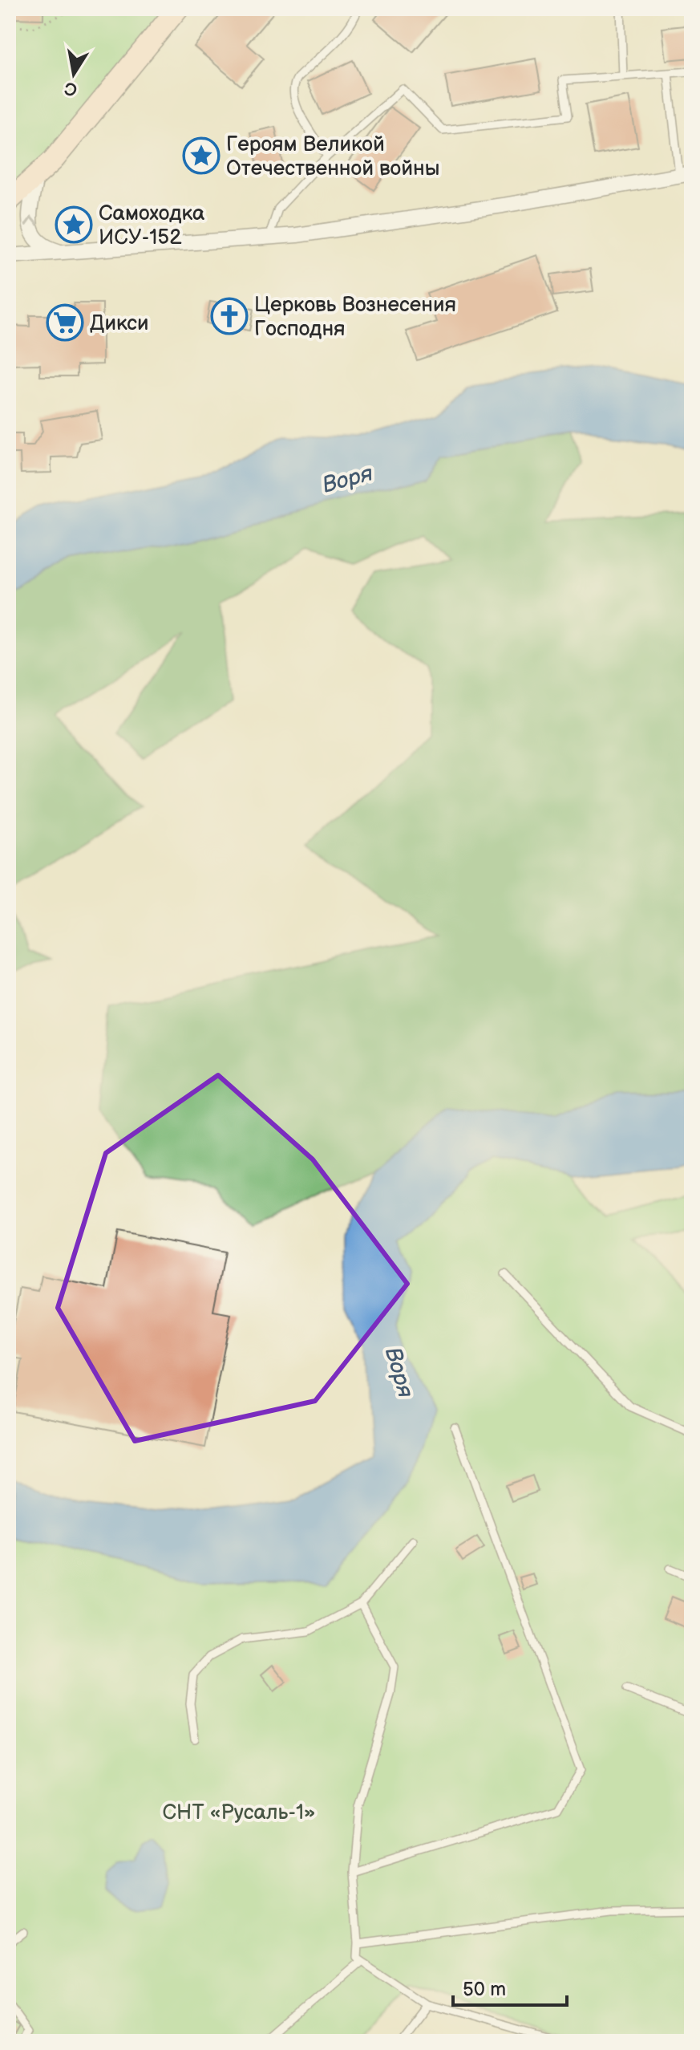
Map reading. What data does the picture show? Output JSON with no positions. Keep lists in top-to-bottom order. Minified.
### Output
{"water":["Воря"],"parks":["СНТ «Русаль-1»"],"places":{"place":["Героям Великой Отечественной войны","Самоходка ИСУ-152"],"church":["Церковь Вознесения Господня"],"supermarket":["Дикси"]},"scale_bar":"50 m","north":"bottom"}
